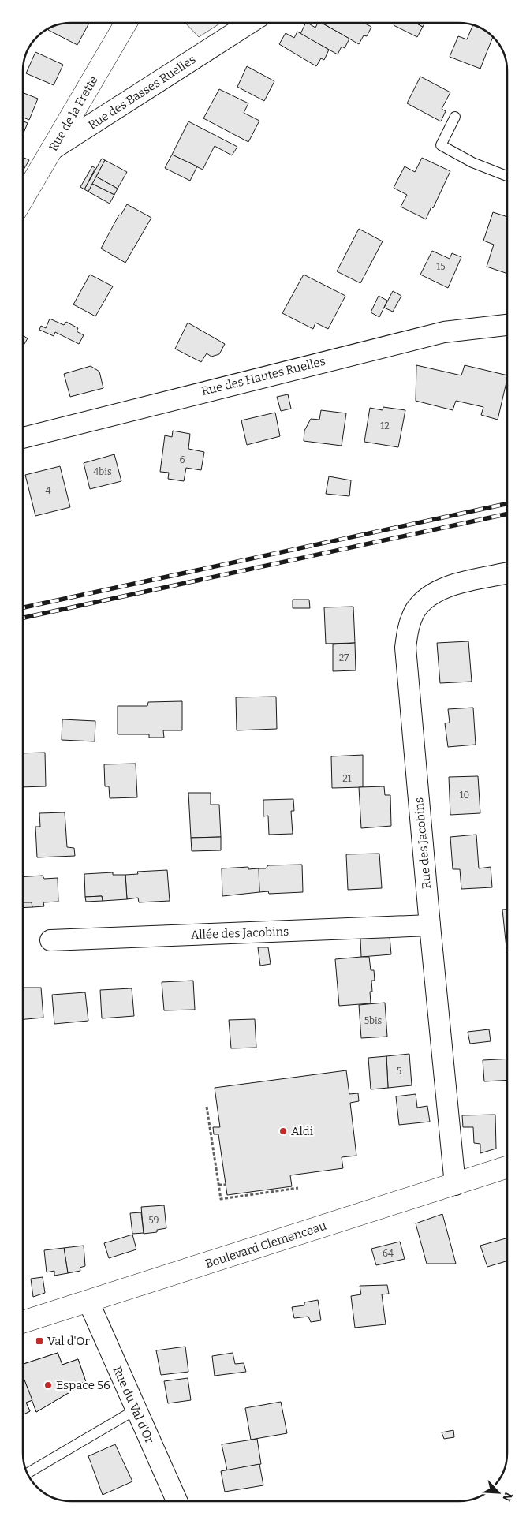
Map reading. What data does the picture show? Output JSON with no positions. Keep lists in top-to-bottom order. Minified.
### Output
{"streets":{"main road":["Rue de la Frette","Boulevard Clemenceau"],"street":["Rue des Basses Ruelles","Rue des Hautes Ruelles","Rue des Jacobins","Allée des Jacobins","Rue du Val d'Or"]},"crossings":[["Rue des Basses Ruelles","Rue de la Frette"],["Rue des Jacobins","Allée des Jacobins"],["Rue des Jacobins","Boulevard Clemenceau"],["Boulevard Clemenceau","Rue du Val d'Or"]],"places":{"other":["Aldi","Espace 56"],"transit":["Val d'Or"]},"house_numbers":["15","12","6","4bis","4","27","21","10","5bis","5","59","64"],"north":"bottom right"}
